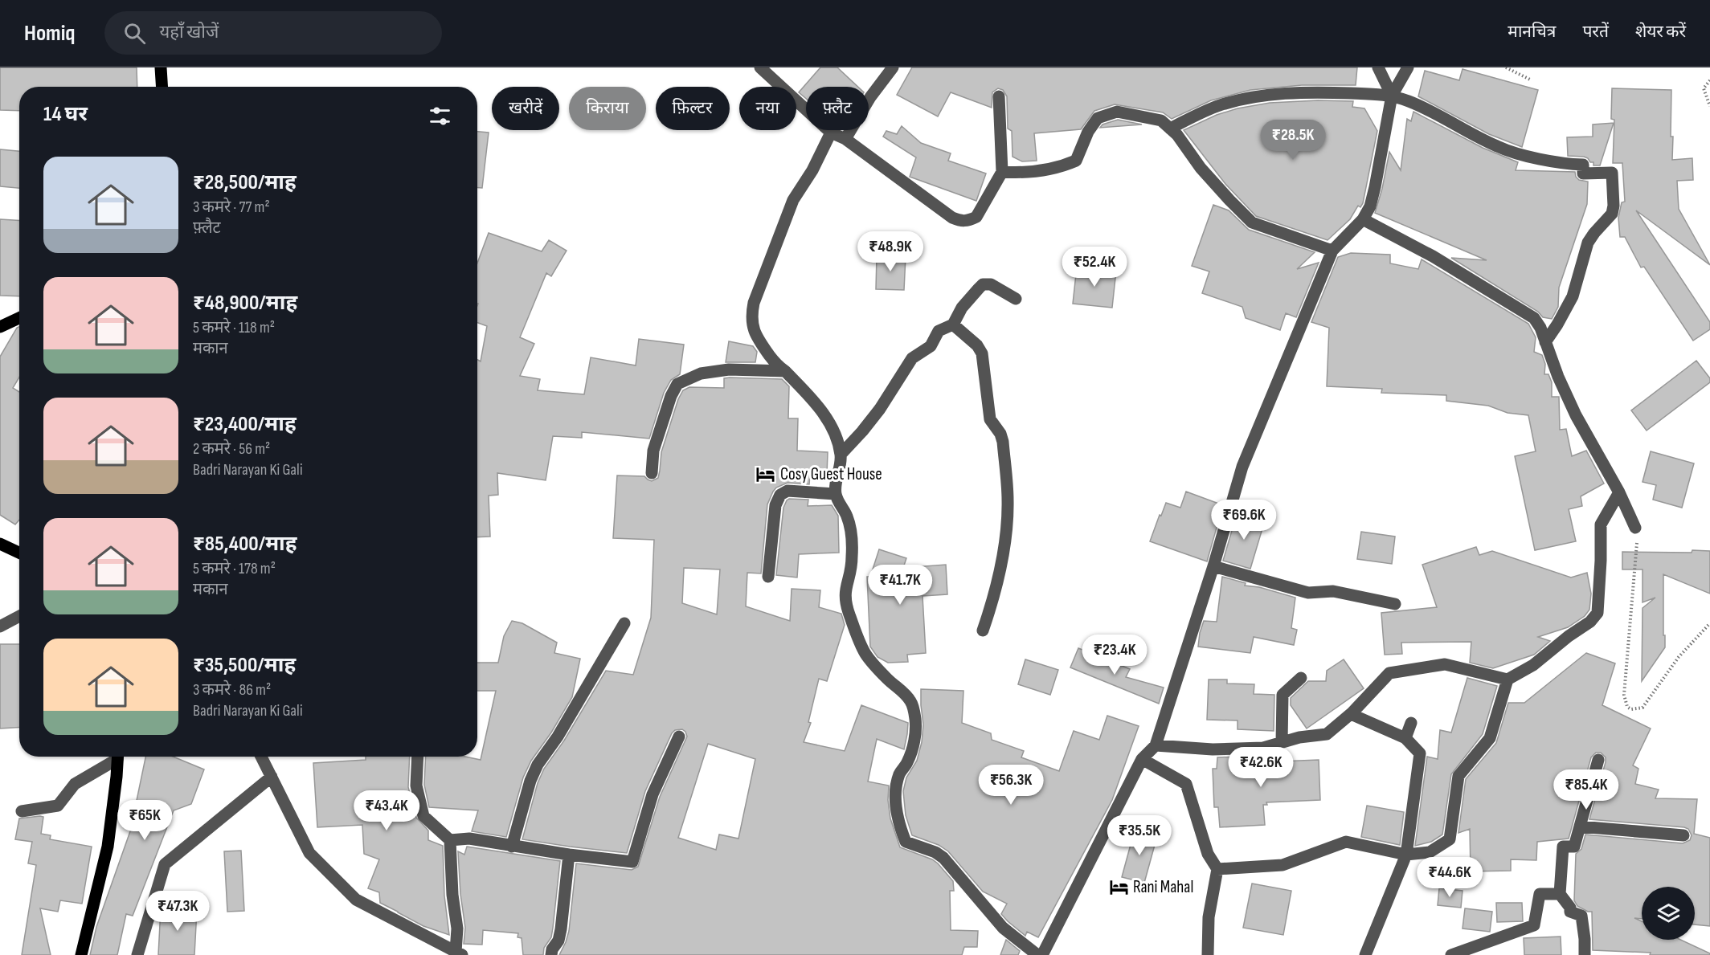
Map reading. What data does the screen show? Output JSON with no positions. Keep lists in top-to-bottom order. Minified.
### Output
{"places":{"hotel":["Cosy Guest House","Rani Mahal"]},"page":{"header":"Homiq","search":"यहाँ खोजें","nav":["मानचित्र","परतें","शेयर करें"],"chip":["खरीदें","किराया","फ़िल्टर","नया","फ़्लैट"],"heading":"14 घर","price":["₹28.5K","₹48.9K","₹52.4K","₹69.6K","₹41.7K","₹23.4K","₹42.6K","₹56.3K","₹85.4K","₹43.4K","₹65K","₹35.5K","₹44.6K","₹47.3K"],"list":[{"name":"₹28,500/माह","note":"3 कमरे · 77 m² · फ़्लैट"},{"name":"₹48,900/माह","note":"5 कमरे · 118 m² · मकान"},{"name":"₹23,400/माह","note":"2 कमरे · 56 m² · Badri Narayan Ki Gali"},{"name":"₹85,400/माह","note":"5 कमरे · 178 m² · मकान"},{"name":"₹35,500/माह","note":"3 कमरे · 86 m² · Badri Narayan Ki Gali"}]}}
